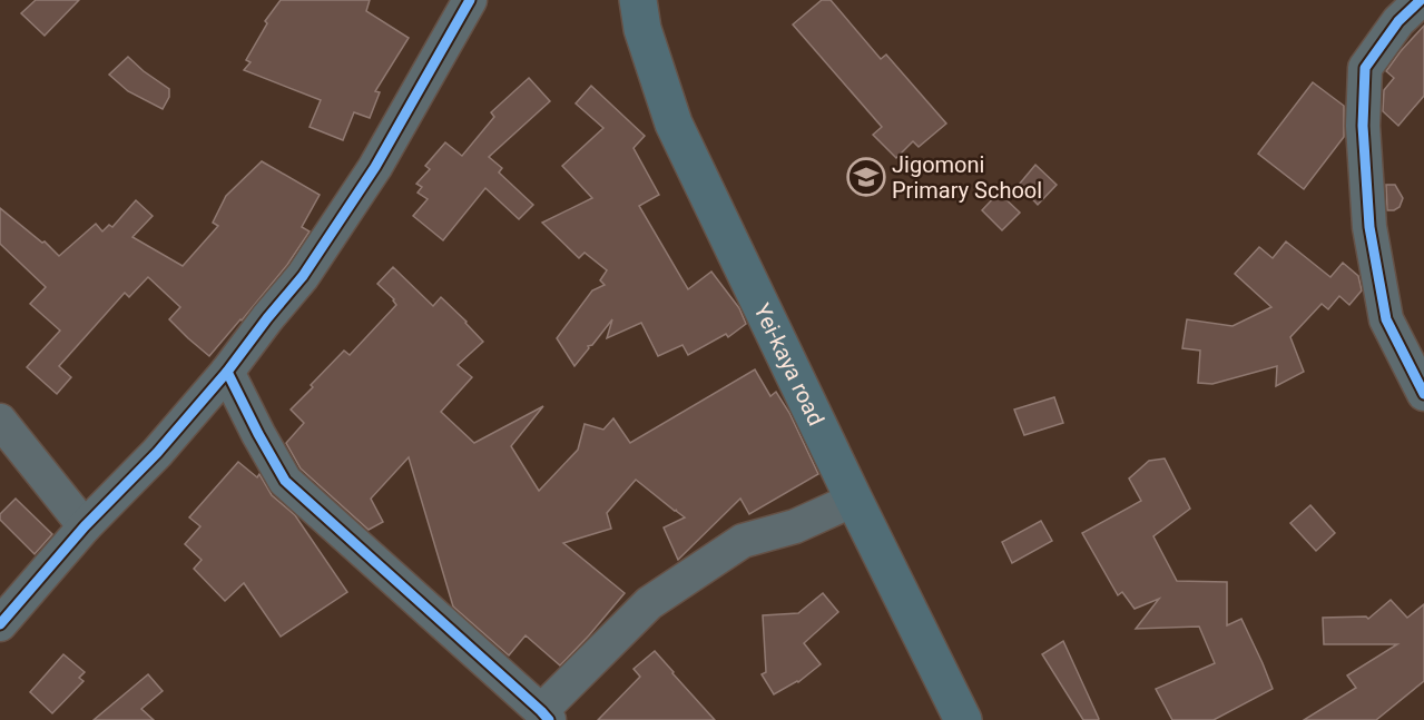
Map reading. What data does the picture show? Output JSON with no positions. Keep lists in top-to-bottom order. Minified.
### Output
{"streets":{"main road":["Yei-kaya road"]},"places":{"school or university":["Jigomoni Primary School"]}}
